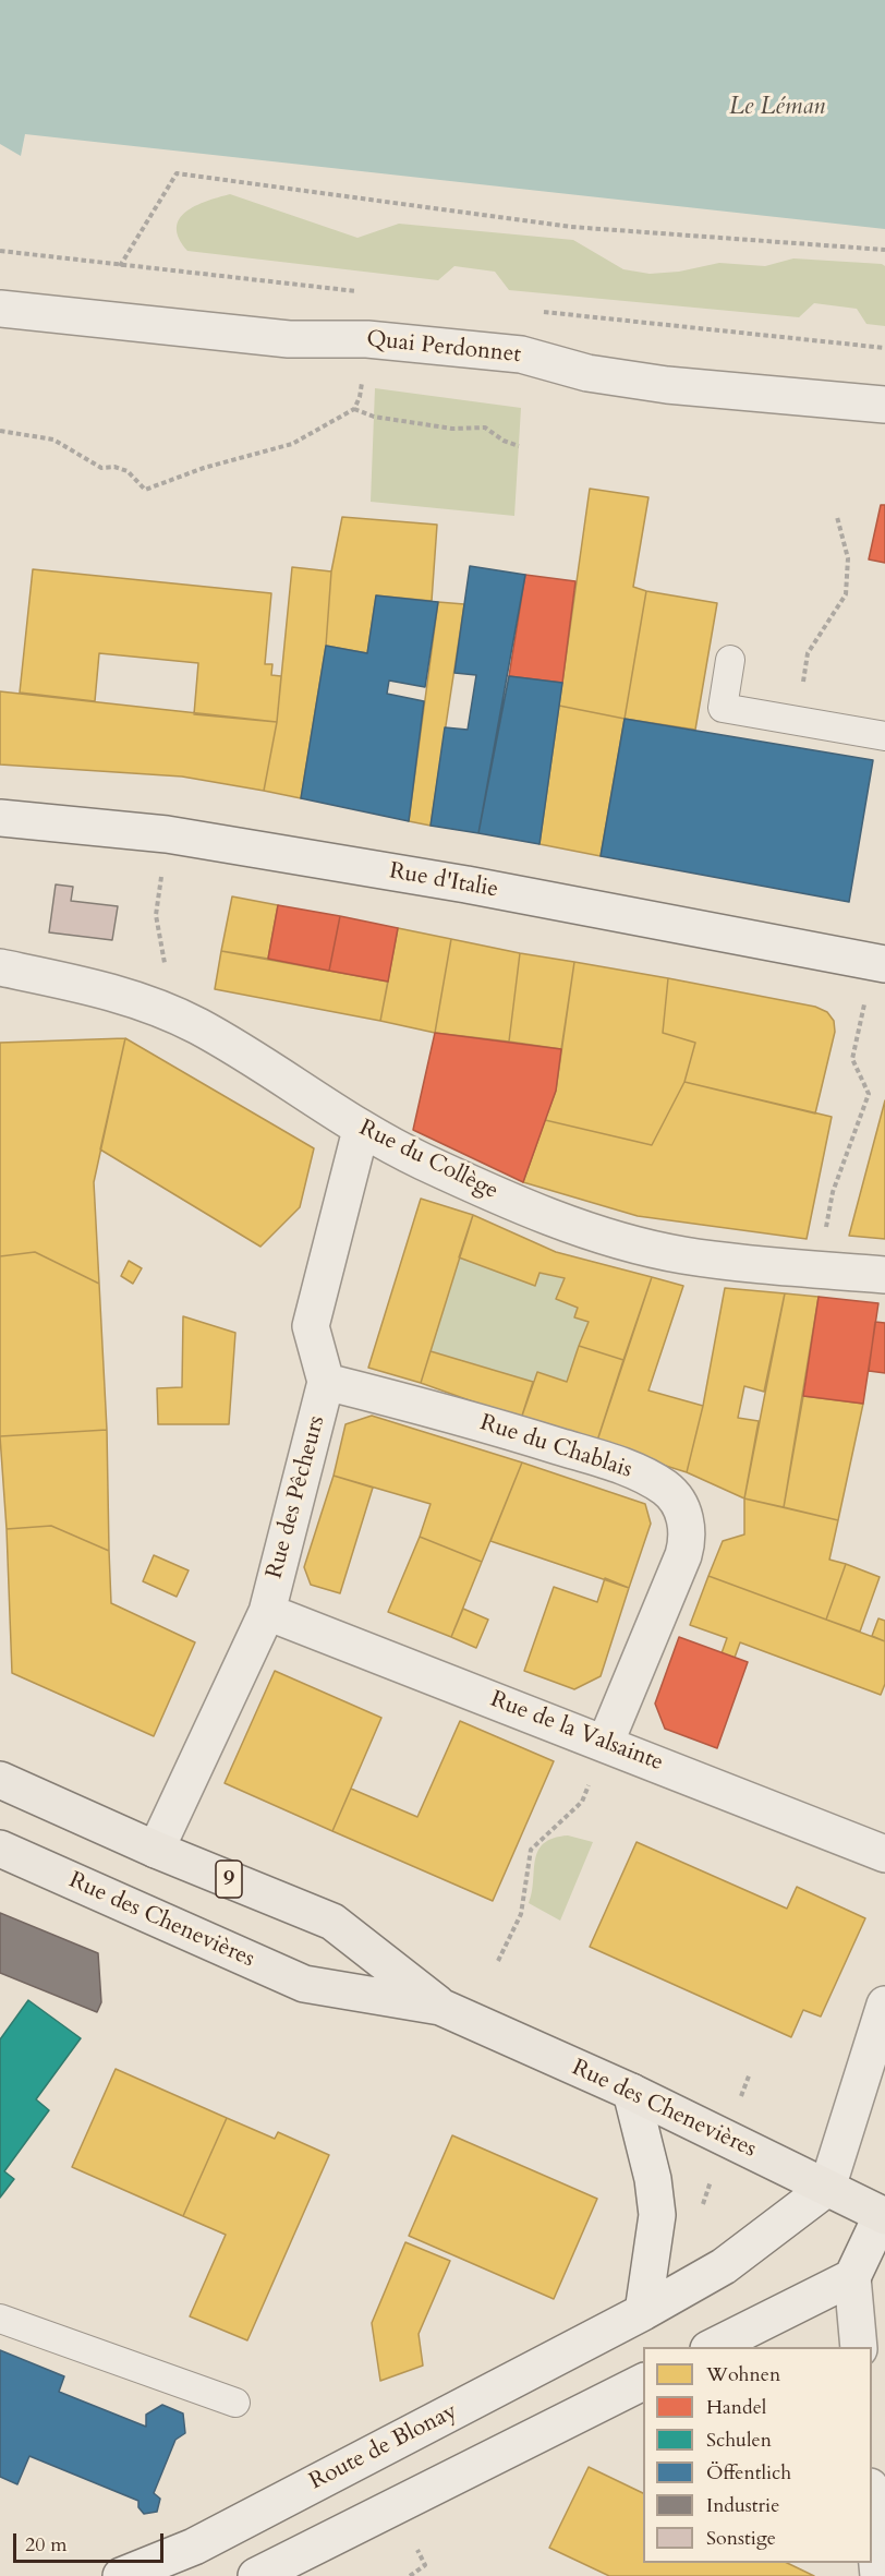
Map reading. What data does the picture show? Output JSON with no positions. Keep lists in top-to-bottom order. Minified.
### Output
{"streets":{"main road":["9","Rue des Chenevières"],"street":["Quai Perdonnet","Rue d'Italie","Rue du Collège","Rue du Chablais","Rue des Pêcheurs","Rue de la Valsainte","Route de Blonay"]},"crossings":[["Rue du Collège","Rue des Pêcheurs"],["Rue du Chablais","Rue des Pêcheurs"],["Rue du Chablais","Rue de la Valsainte"],["Rue des Pêcheurs","Rue de la Valsainte"],["Rue des Pêcheurs","Rue des Chenevières"],["Rue des Chenevières","Route de Blonay"]],"water":["Le Léman"],"legend":["Wohnen","Handel","Schulen","Öffentlich","Industrie","Sonstige"],"scale_bar":"20 m"}
